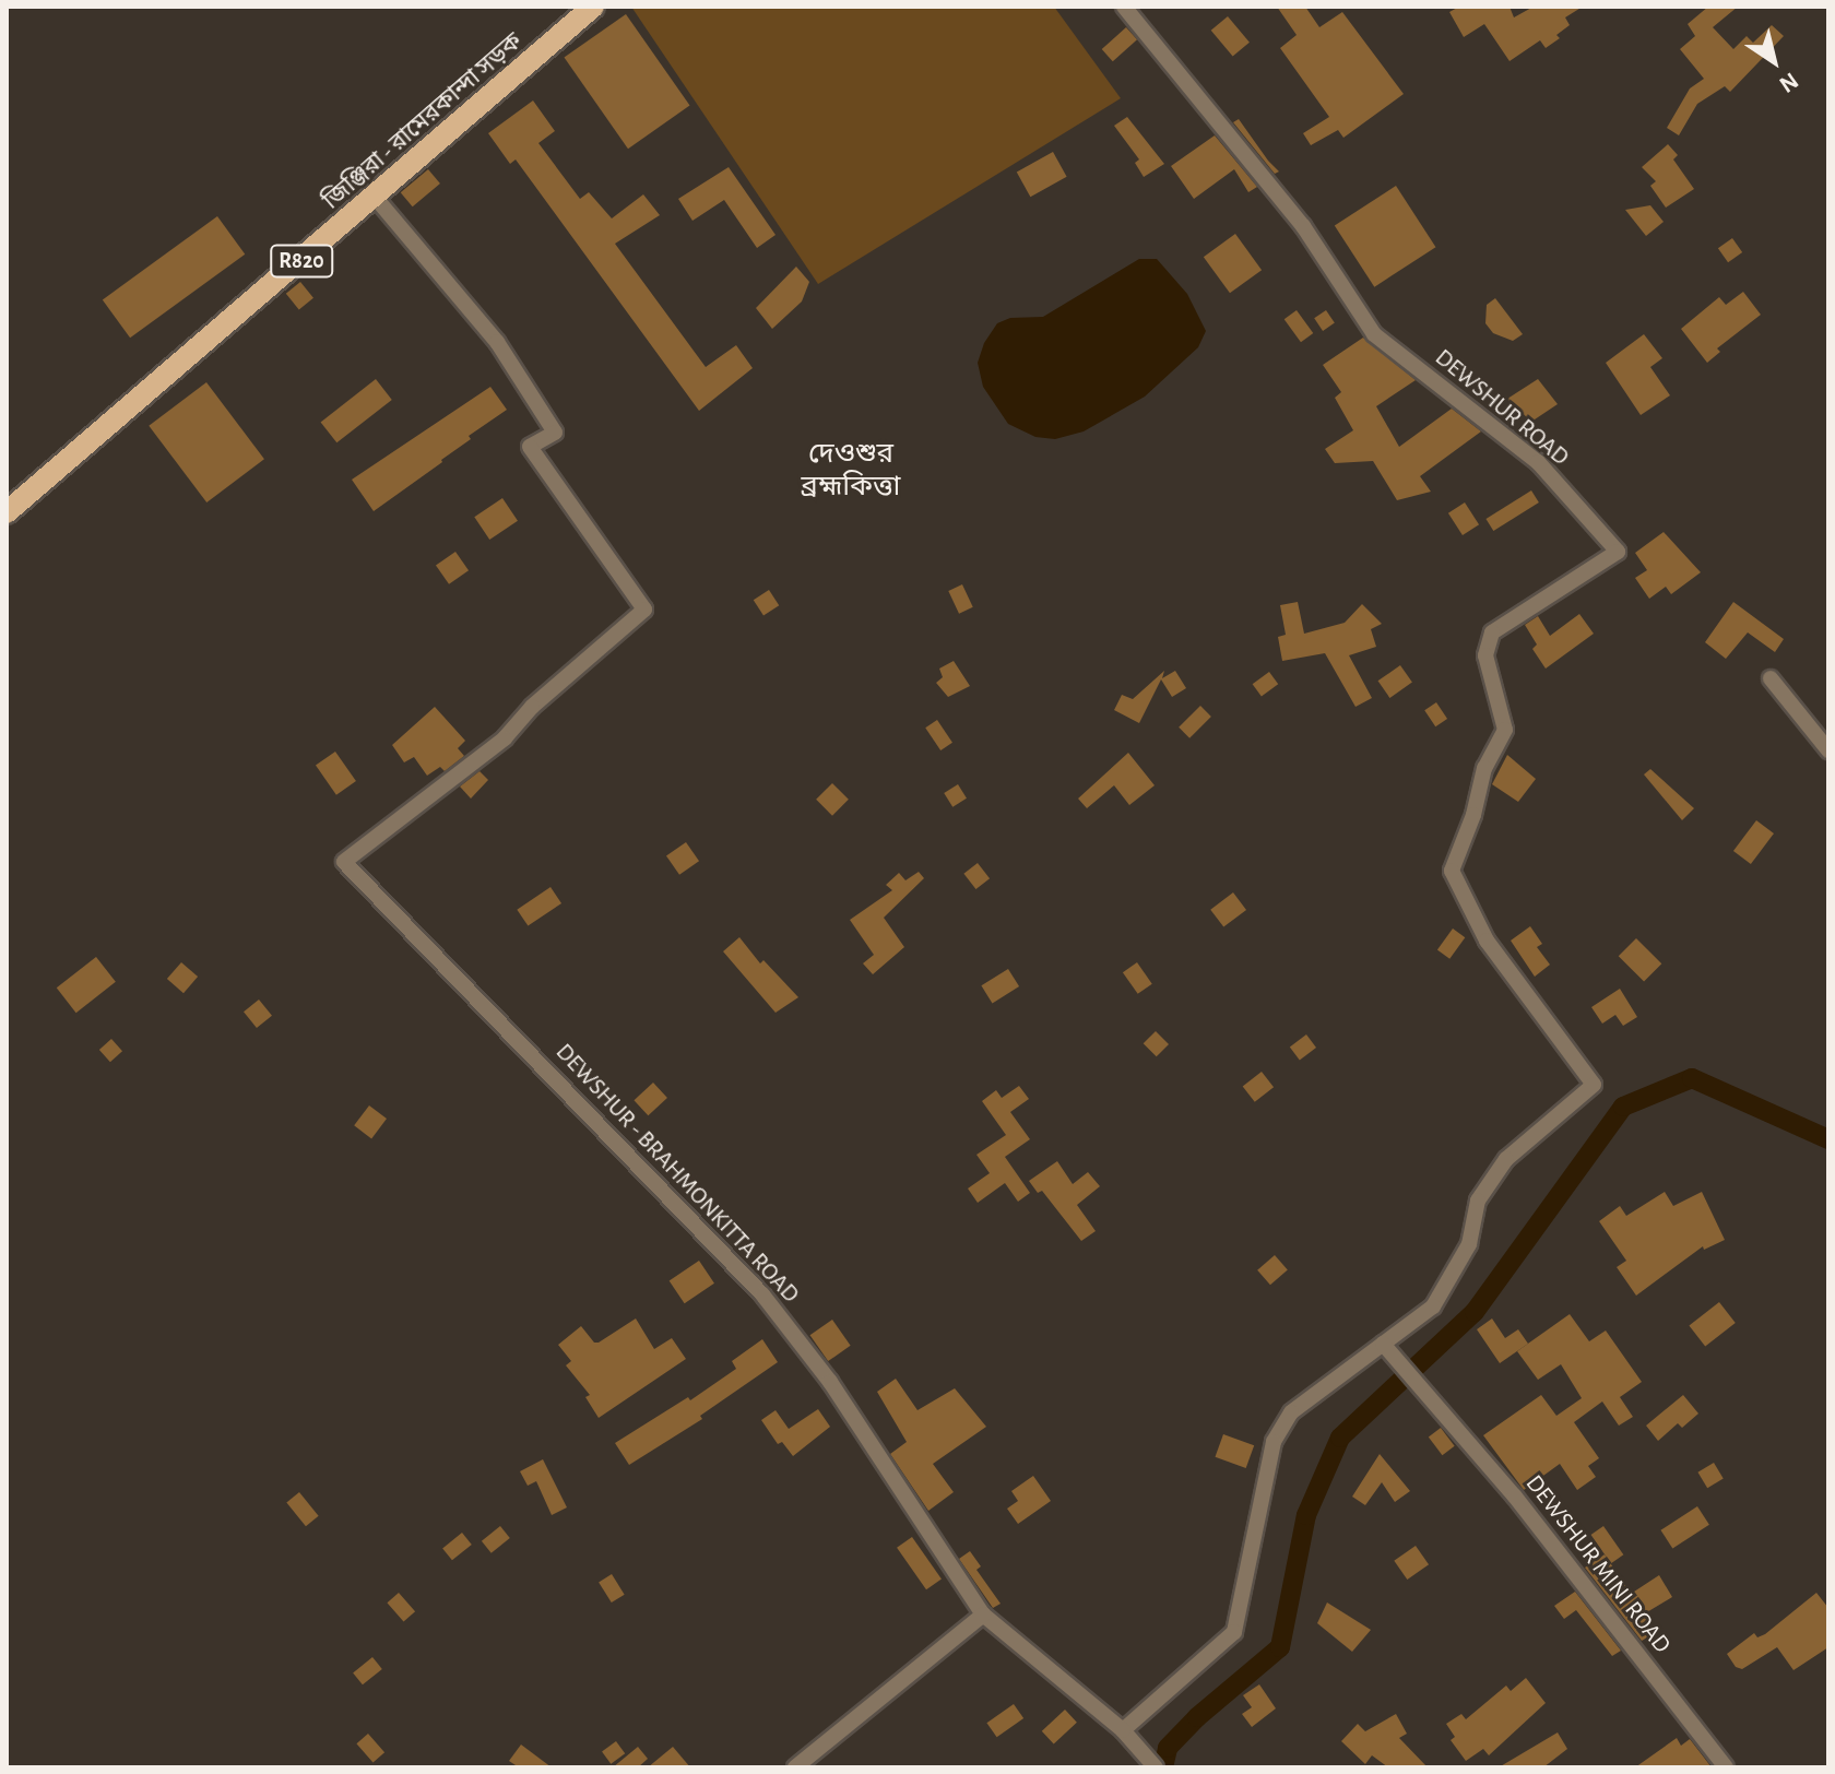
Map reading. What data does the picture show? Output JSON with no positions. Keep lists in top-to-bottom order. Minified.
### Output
{"streets":{"main road":["জিঞ্জিরা - রামেরকান্দা সড়ক","R820"],"street":["DEWSHUR ROAD","DEWSHUR - BRAHMONKITTA ROAD","DEWSHUR MINI ROAD"]},"crossings":[["জিঞ্জিরা - রামেরকান্দা সড়ক","DEWSHUR - BRAHMONKITTA ROAD"],["DEWSHUR ROAD","DEWSHUR MINI ROAD"]],"districts":["দেওশুর ব্রহ্মকিত্তা"],"north":"bottom right"}
